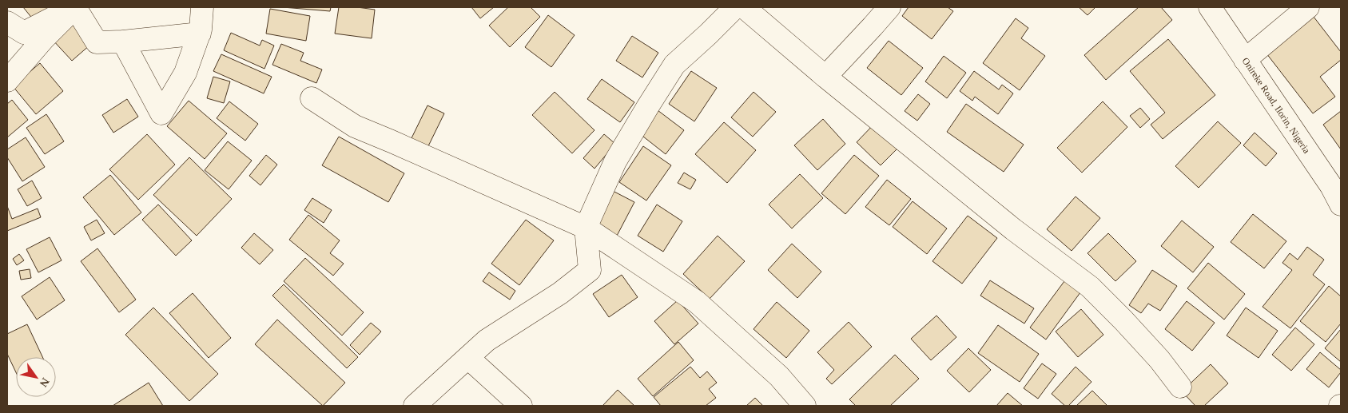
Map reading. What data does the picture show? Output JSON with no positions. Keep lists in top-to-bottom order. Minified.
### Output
{"streets":{"street":["Onireke Road, Ilorin, Nigeria"]},"north":"bottom right"}
